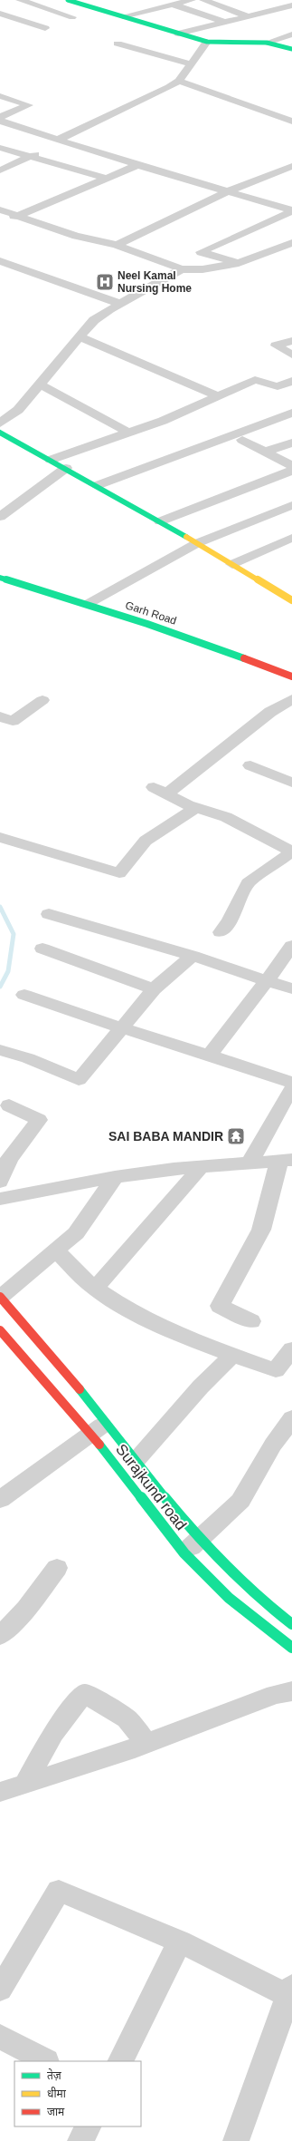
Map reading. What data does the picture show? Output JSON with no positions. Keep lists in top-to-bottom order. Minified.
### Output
{"streets":{"street":["Garh Road","Surajkund road"]},"places":{"hospital":["Neel Kamal Nursing Home"],"temple":["SAI BABA MANDIR"]},"legend":["तेज़","धीमा","जाम"]}
